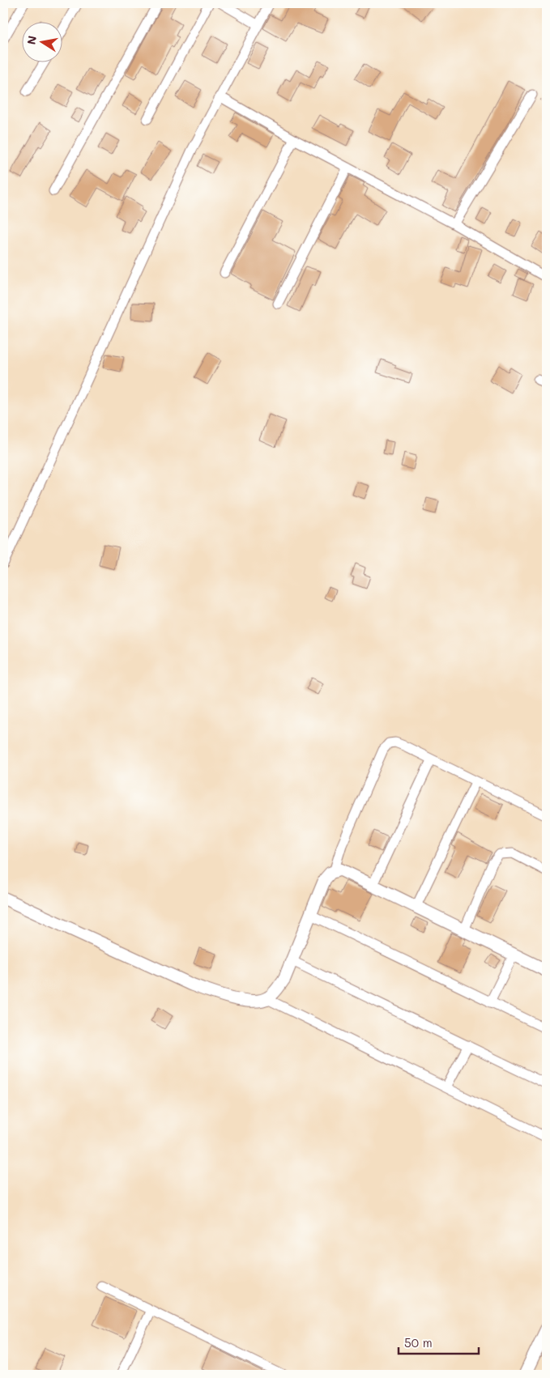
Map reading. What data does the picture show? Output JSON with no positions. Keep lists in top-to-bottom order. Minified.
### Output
{"scale_bar":"50 m","north":"left"}
